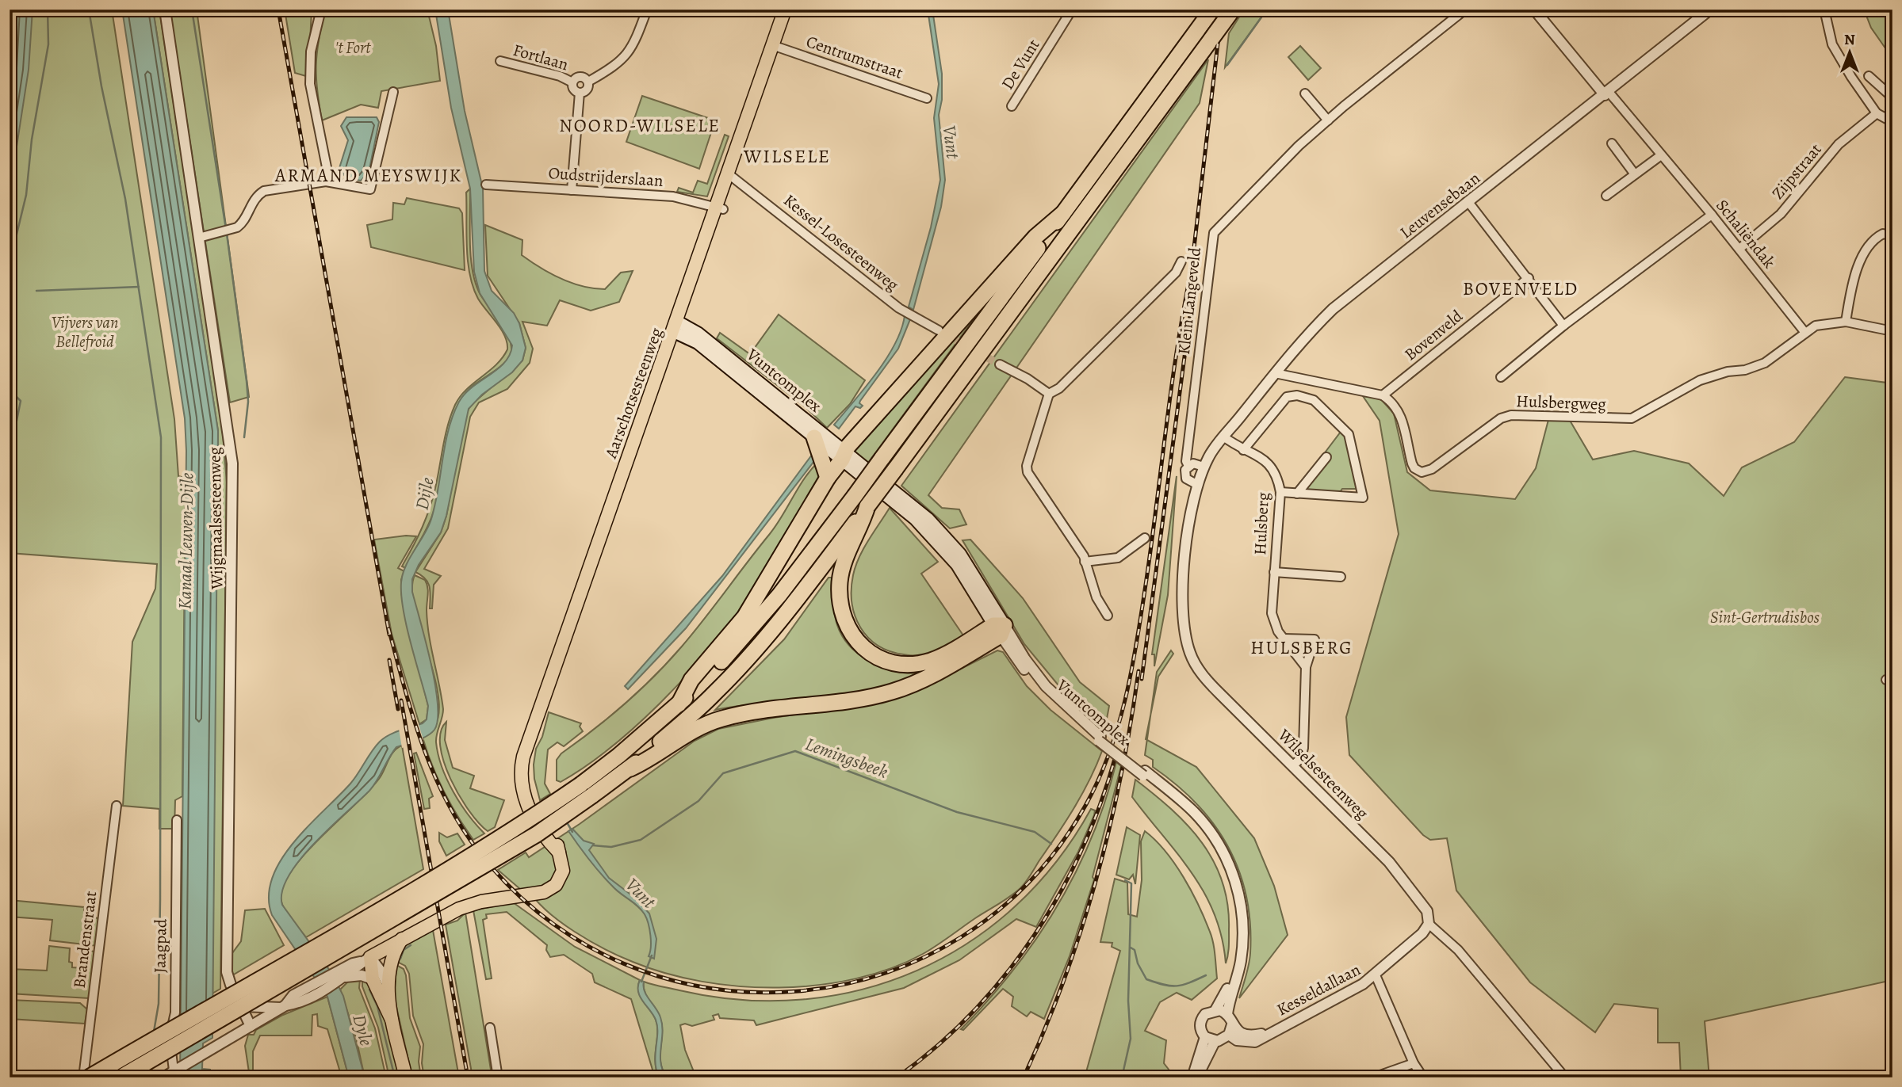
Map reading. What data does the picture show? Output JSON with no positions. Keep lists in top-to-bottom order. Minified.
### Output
{"streets":{"main road":["Vuntcomplex","Aarschotsesteenweg"],"street":["Fortlaan","Centrumstraat","De Vunt","Zijpstraat","Oudstrijderslaan","Leuvensebaan","Schaliëndak","Kessel-Losesteenweg","Klein Langeveld","Bovenveld","Hulsbergweg","Wijgmaalsesteenweg","Hulsberg","Wilselsesteenweg","Brandenstraat","Jaagpad","Kesseldallaan"]},"crossings":[["Centrumstraat","Aarschotsesteenweg"],["Zijpstraat","Schaliëndak"],["Oudstrijderslaan","Aarschotsesteenweg"],["Leuvensebaan","Schaliëndak"],["Leuvensebaan","Hulsberg"],["Leuvensebaan","Wilselsesteenweg"],["Schaliëndak","Hulsbergweg"],["Kessel-Losesteenweg","Aarschotsesteenweg"],["Bovenveld","Hulsbergweg"],["Vuntcomplex","Aarschotsesteenweg"],["Vuntcomplex","Kesseldallaan"],["Wilselsesteenweg","Kesseldallaan"]],"districts":["NOORD-WILSELE","WILSELE","ARMAND MEYSWIJK","BOVENVELD","HULSBERG"],"water":["Vunt","Dijle","Kanaal Leuven-Dijle","Lemingsbeek","Dyle"],"parks":["'t Fort","Vijvers van Bellefroid","Sint-Gertrudisbos"],"north":"top"}
